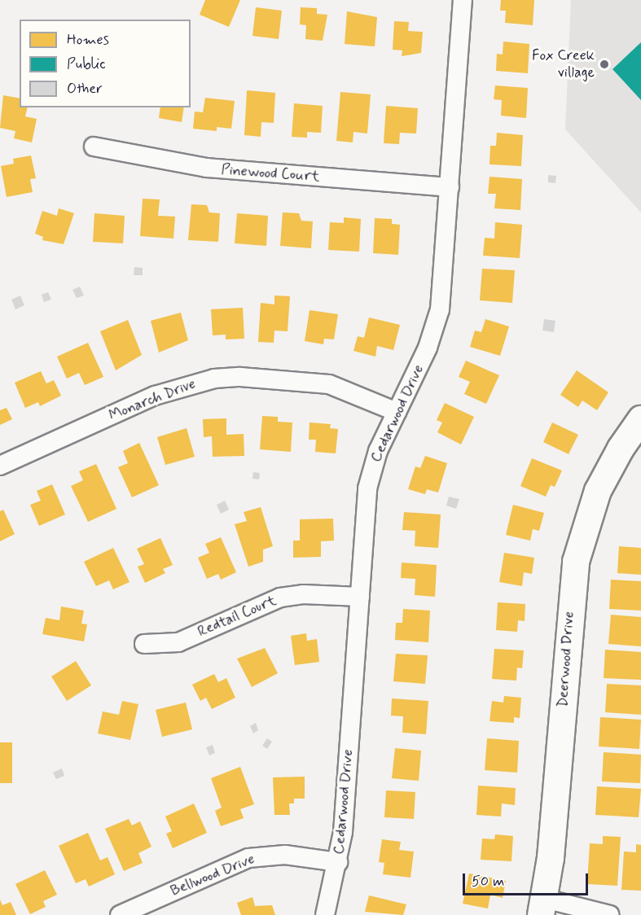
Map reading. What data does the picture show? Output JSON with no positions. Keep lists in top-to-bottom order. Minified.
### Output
{"streets":{"street":["Pinewood Court","Monarch Drive","Cedarwood Drive","Redtail Court","Deerwood Drive","Bellwood Drive"]},"crossings":[["Pinewood Court","Cedarwood Drive"],["Monarch Drive","Cedarwood Drive"],["Cedarwood Drive","Redtail Court"],["Cedarwood Drive","Bellwood Drive"]],"places":["Fox Creek village"],"legend":["Homes","Public","Other"],"scale_bar":"50 m"}
